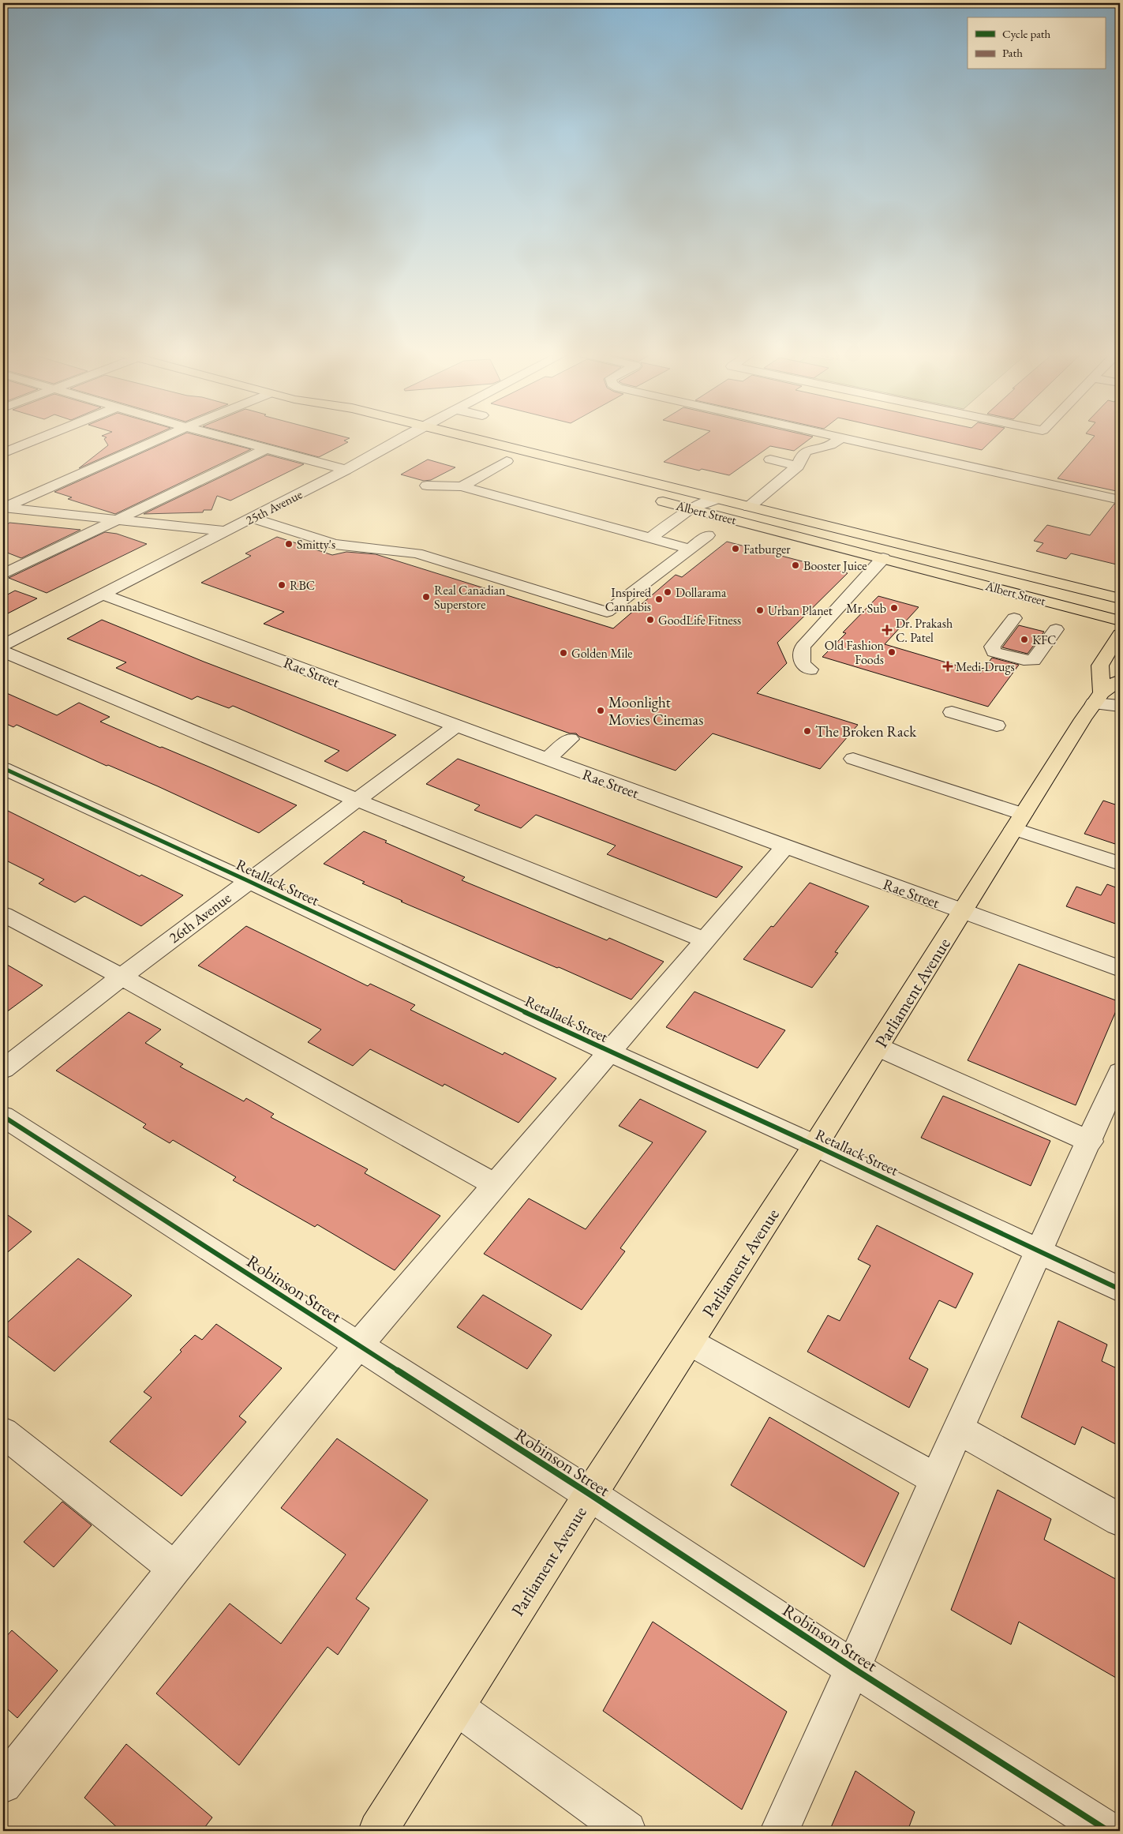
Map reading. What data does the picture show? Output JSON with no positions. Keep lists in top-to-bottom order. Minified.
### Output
{"streets":{"main road":["Albert Street","Parliament Avenue"],"street":["25th Avenue","Rae Street","Retallack Street","26th Avenue","Robinson Street"]},"crossings":[["25th Avenue","Rae Street"],["Rae Street","26th Avenue"],["Rae Street","Parliament Avenue"],["Retallack Street","26th Avenue"],["Retallack Street","Parliament Avenue"],["Parliament Avenue","Robinson Street"]],"places":{"other":["Smitty's","Fatburger","Booster Juice","RBC","Dollarama","Real Canadian Superstore","Inspired Cannabis","Mr. Sub","Urban Planet","GoodLife Fitness","KFC","Old Fashion Foods","Golden Mile","Moonlight Movies Cinemas","The Broken Rack"],"health":["Dr. Prakash C. Patel","Medi-Drugs"]},"legend":["Cycle path","Path"]}
